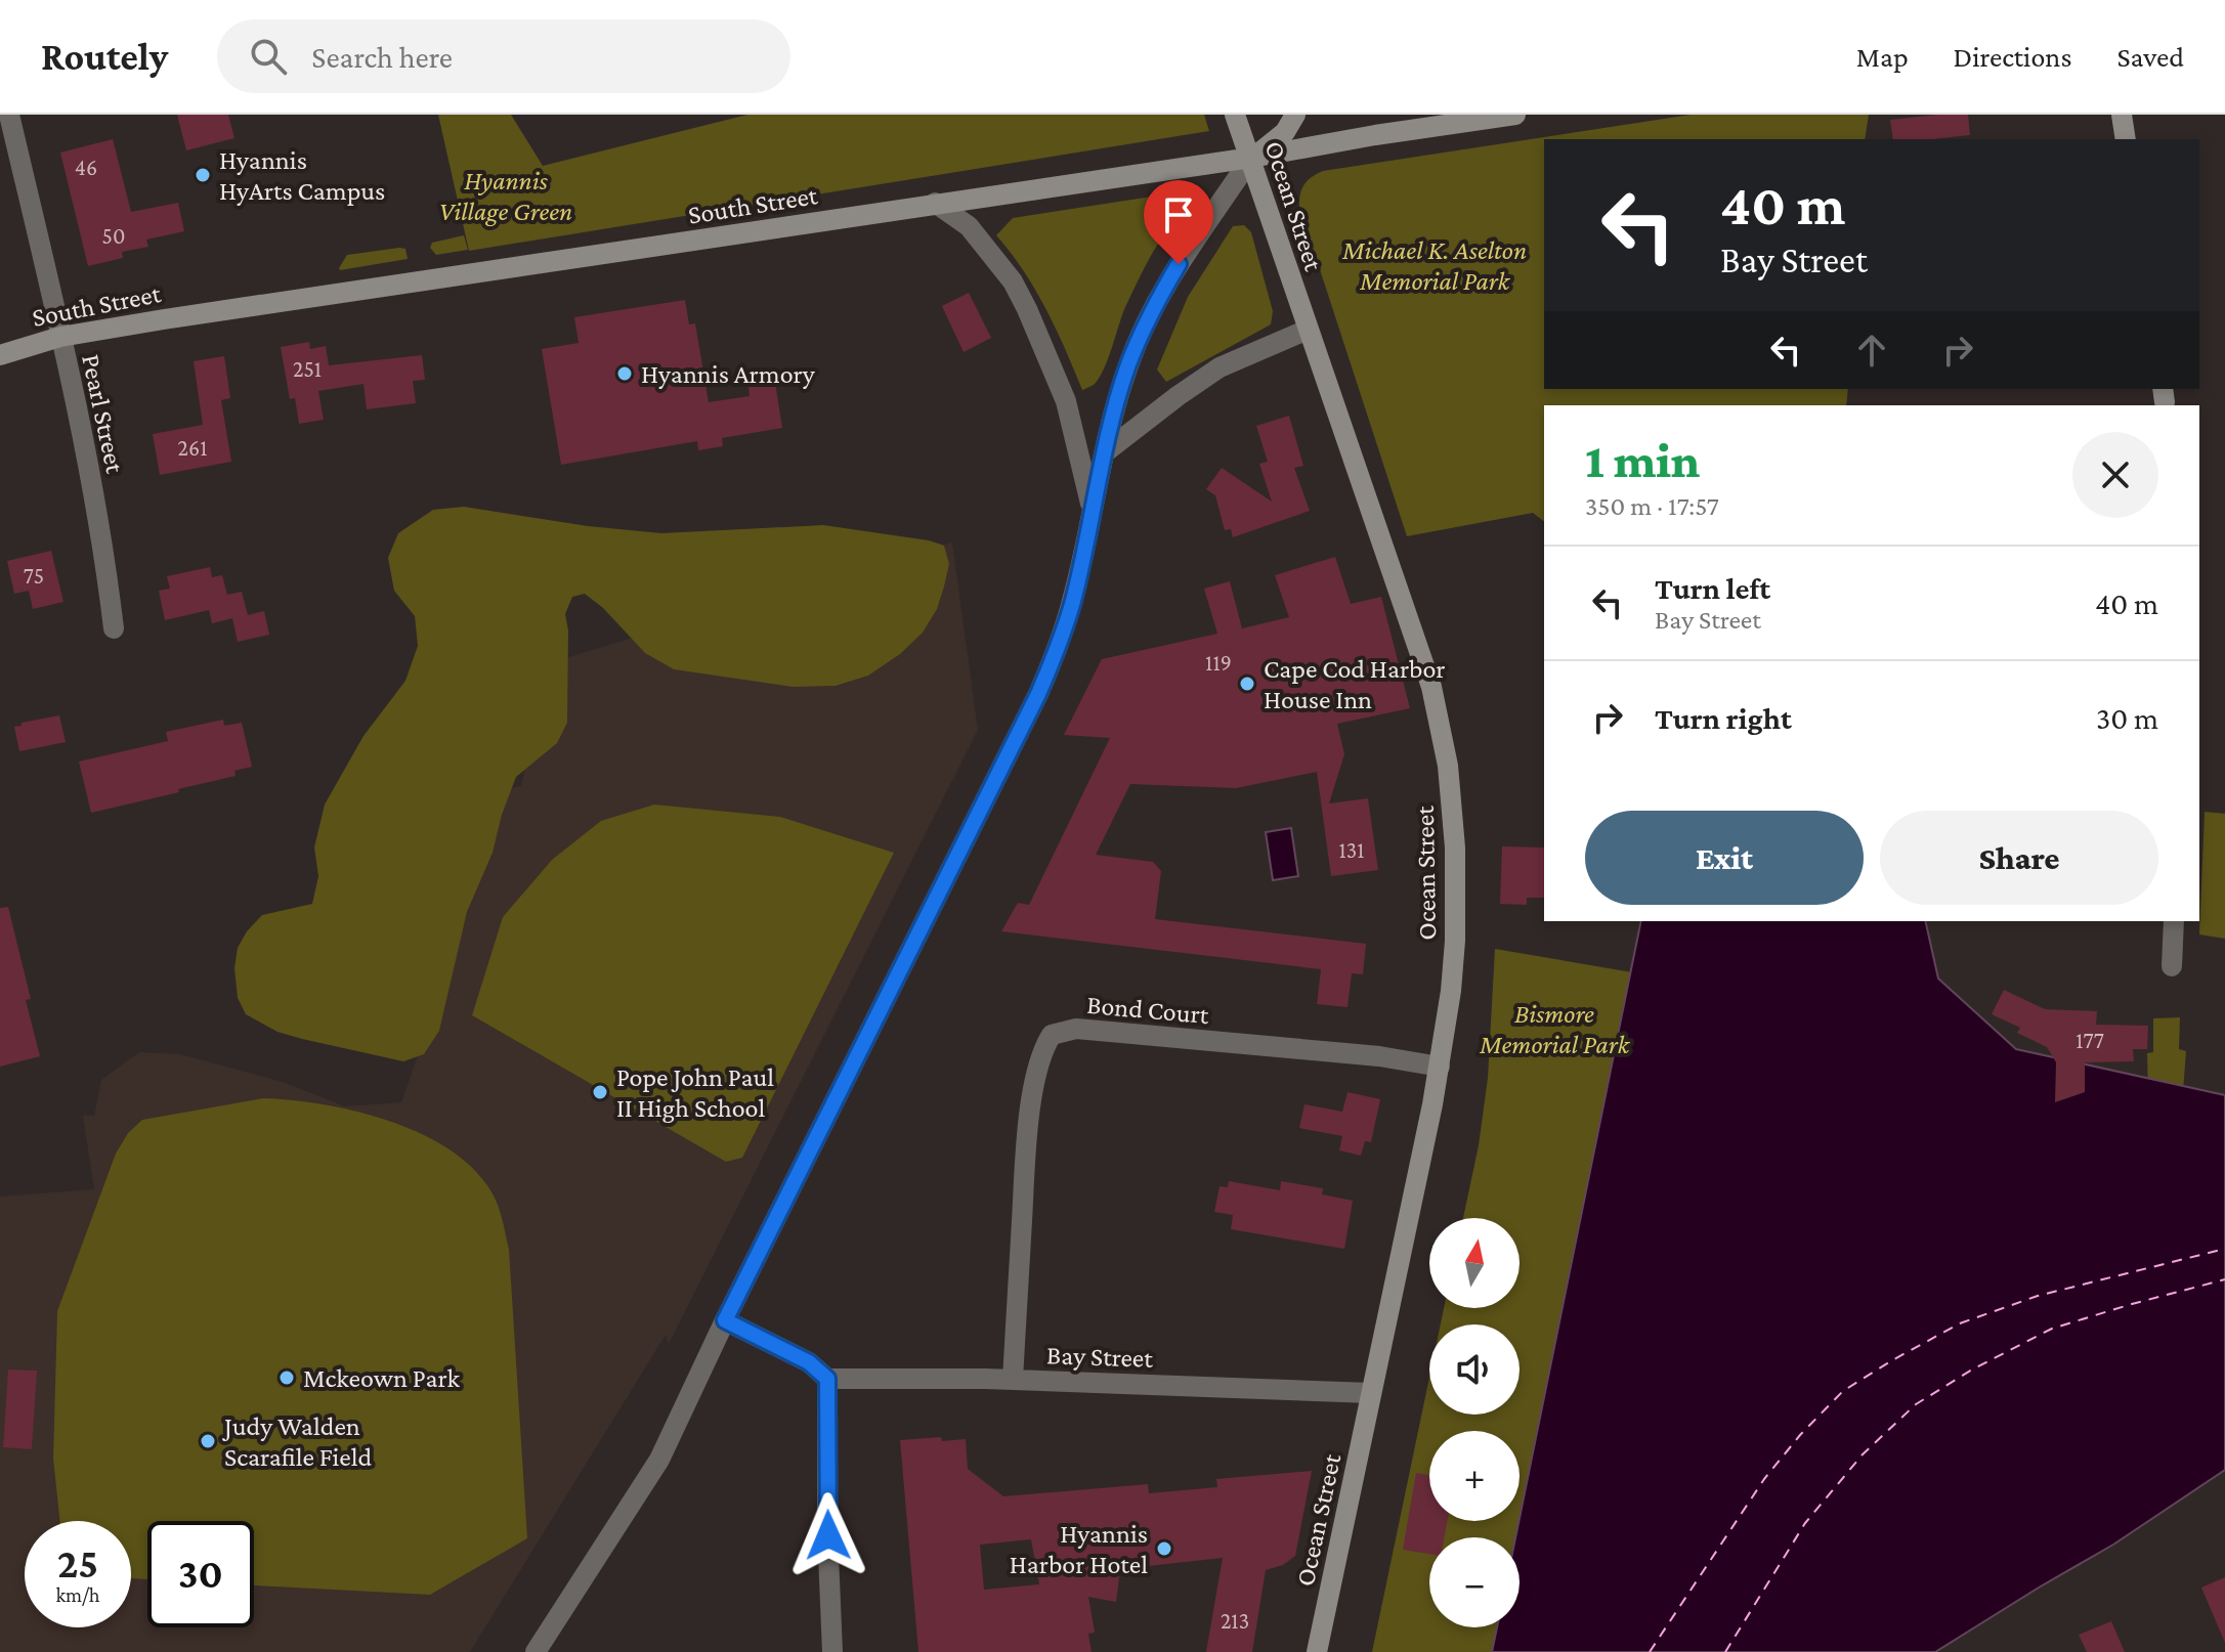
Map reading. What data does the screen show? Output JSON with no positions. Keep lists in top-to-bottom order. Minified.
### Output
{"streets":{"main road":["South Street","Ocean Street"],"street":["Pearl Street","Bond Court","Bay Street"]},"crossings":[["South Street","Ocean Street"],["South Street","Pearl Street"],["Ocean Street","Bond Court"],["Ocean Street","Bay Street"],["Bond Court","Bay Street"]],"parks":["Hyannis Village Green","Michael K. Aselton Memorial Park","Bismore Memorial Park"],"places":["Hyannis HyArts Campus","Hyannis Armory","Cape Cod Harbor House Inn","Pope John Paul II High School","Mckeown Park","Judy Walden Scarafile Field","Hyannis Harbor Hotel"],"house_numbers":["46","50","251","261","75","119","131","177","213"],"north":"top","page":{"header":"Routely","search":"Search here","nav":["Map","Directions","Saved"],"turn":["40 m","Bay Street"],"heading":["1 min","350 m · 17:57"],"list":[{"name":"Turn left","note":"Bay Street","value":"40 m"},{"name":"Turn right","value":"30 m"}],"buttons":["Exit","Share"],"map_buttons":["+","−"],"speed":"25 km/h","limit":"30"}}
